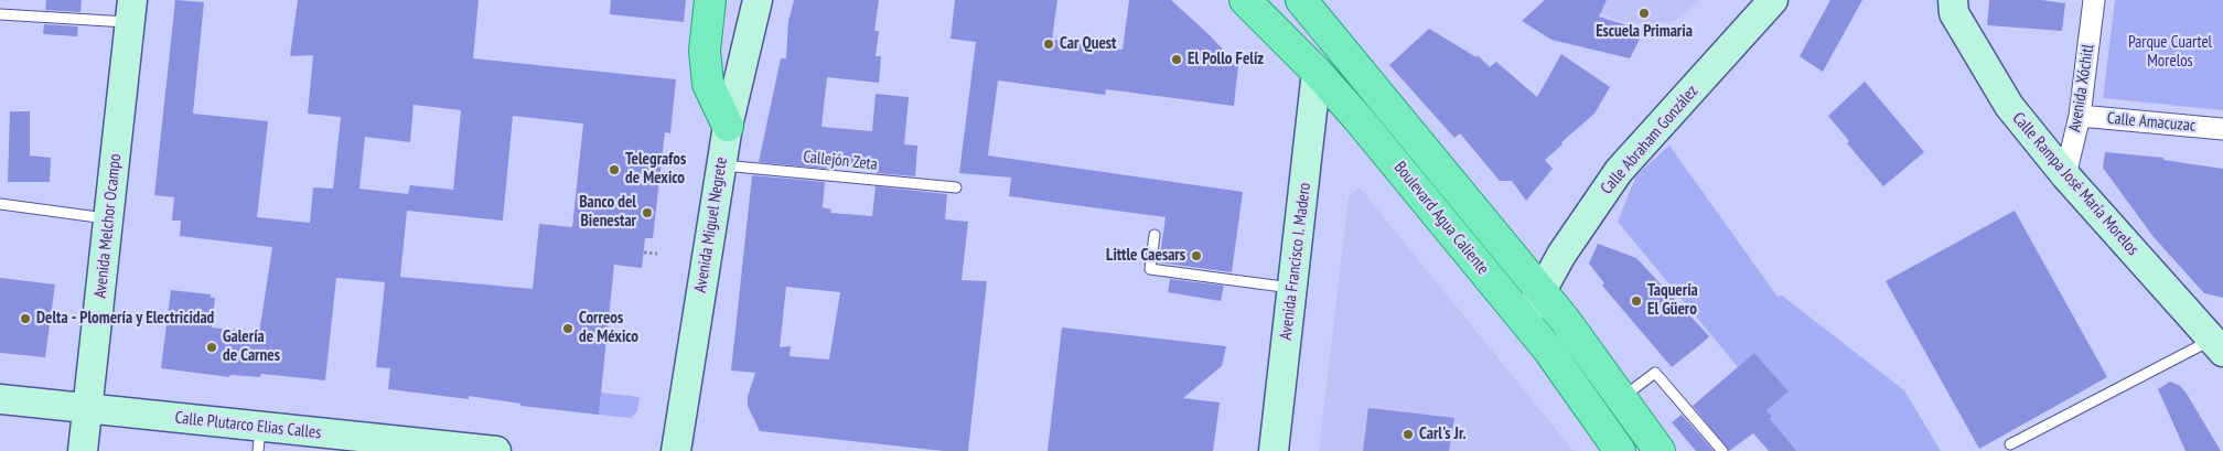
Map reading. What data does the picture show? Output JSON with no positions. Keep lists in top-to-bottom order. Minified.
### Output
{"streets":{"main road":["Boulevard Agua Caliente"],"street":["Avenida Xóchitl","Calle Amacuzac","Calle Abraham González","Calle Rampa José María Morelos","Avenida Miguel Negrete","Avenida Melchor Ocampo","Avenida Francisco I. Madero","Calle Plutarco Elias Calles"],"lane":["Callejón Zeta"]},"crossings":[["Avenida Xóchitl","Calle Amacuzac"],["Avenida Xóchitl","Calle Rampa José María Morelos"],["Calle Abraham González","Boulevard Agua Caliente"],["Callejón Zeta","Avenida Miguel Negrete"],["Boulevard Agua Caliente","Avenida Francisco I. Madero"],["Avenida Melchor Ocampo","Calle Plutarco Elias Calles"]],"parks":["Parque Cuartel Morelos"],"places":["Escuela Primaria","Car Quest","El Pollo Felíz","Telegrafos de Mexico","Banco del Bienestar","Little Caesars","Taquería El Güero","Delta - Plomería y Electricidad","Correos de México","Galería de Carnes","Carl's Jr."]}
